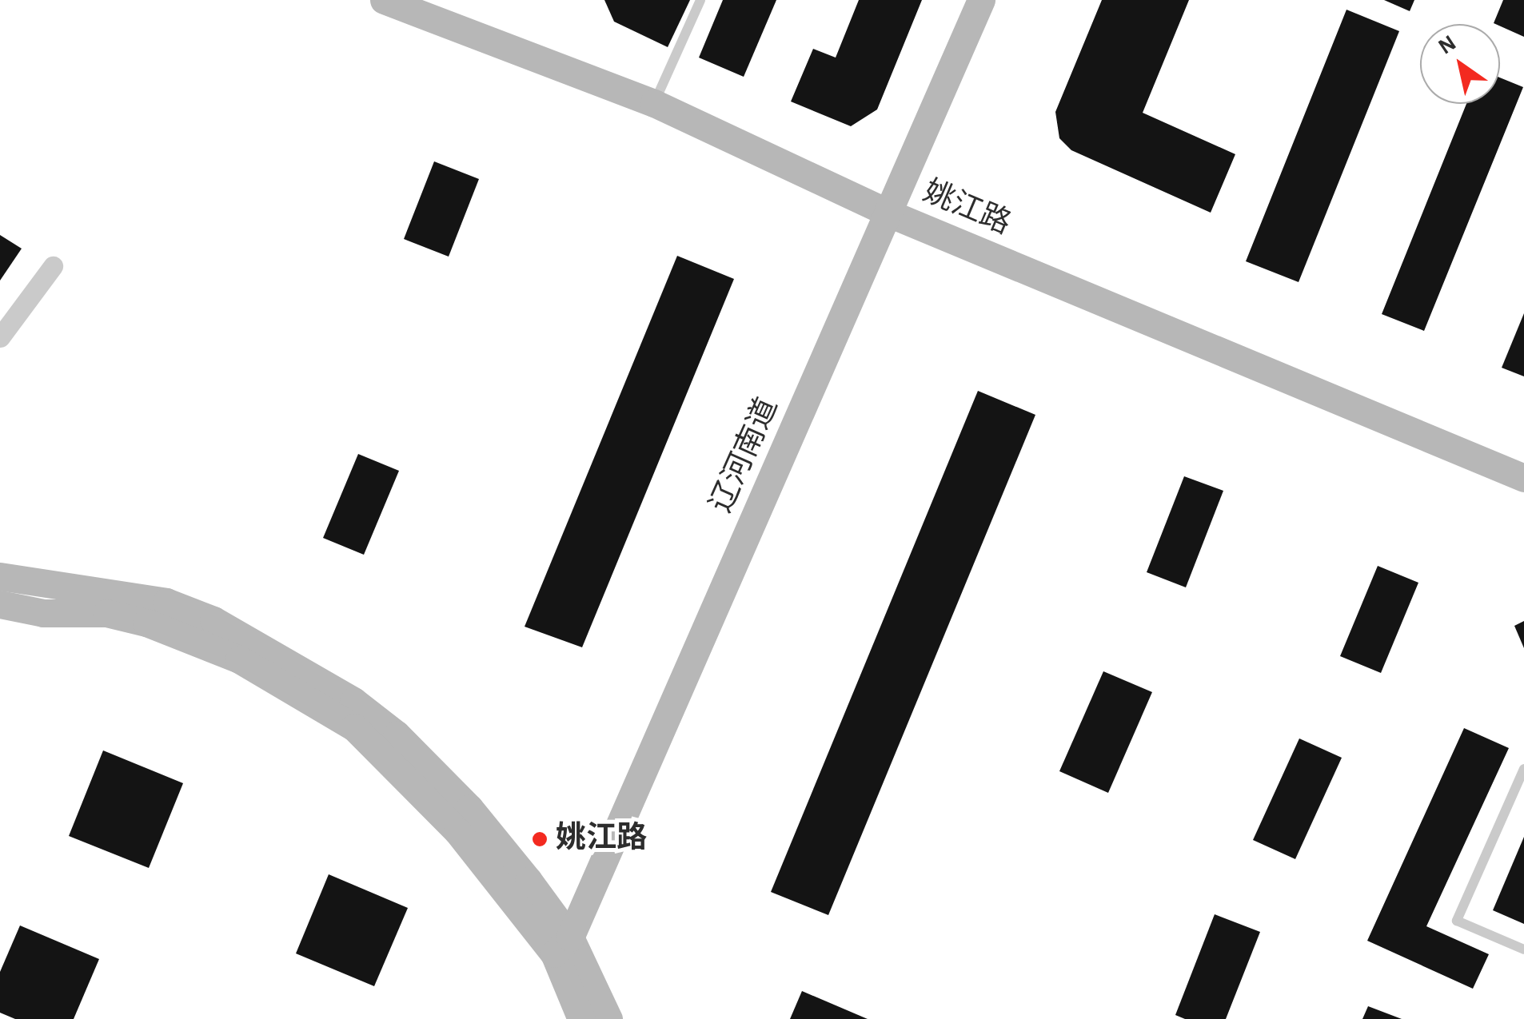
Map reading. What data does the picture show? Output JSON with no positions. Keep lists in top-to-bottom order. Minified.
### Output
{"streets":{"street":["姚江路","辽河南道"]},"crossings":[["姚江路","辽河南道"]],"places":["姚江路"],"north":"top left"}
